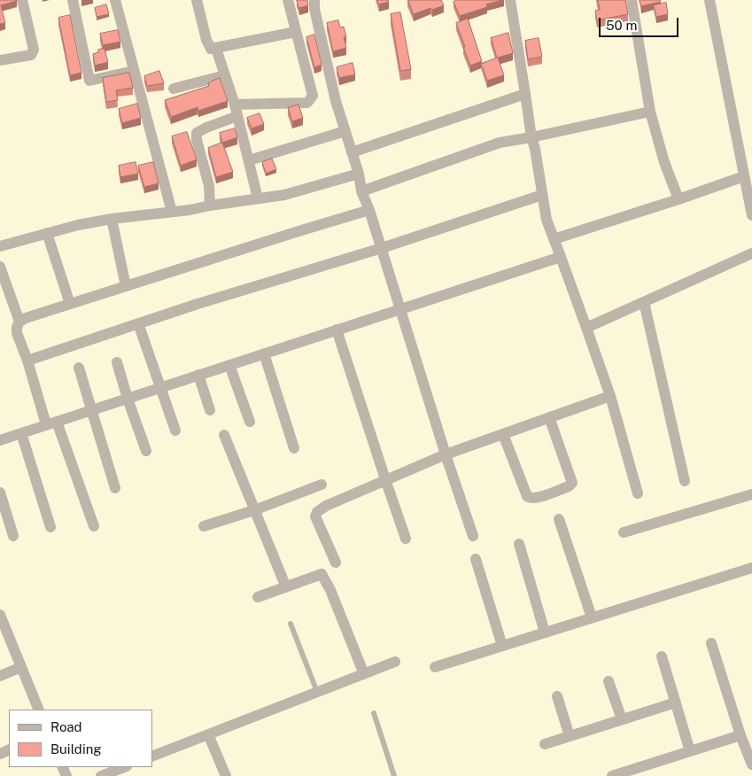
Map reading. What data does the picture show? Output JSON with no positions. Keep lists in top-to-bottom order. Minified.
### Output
{"legend":["Road","Building"],"scale_bar":"50 m"}
